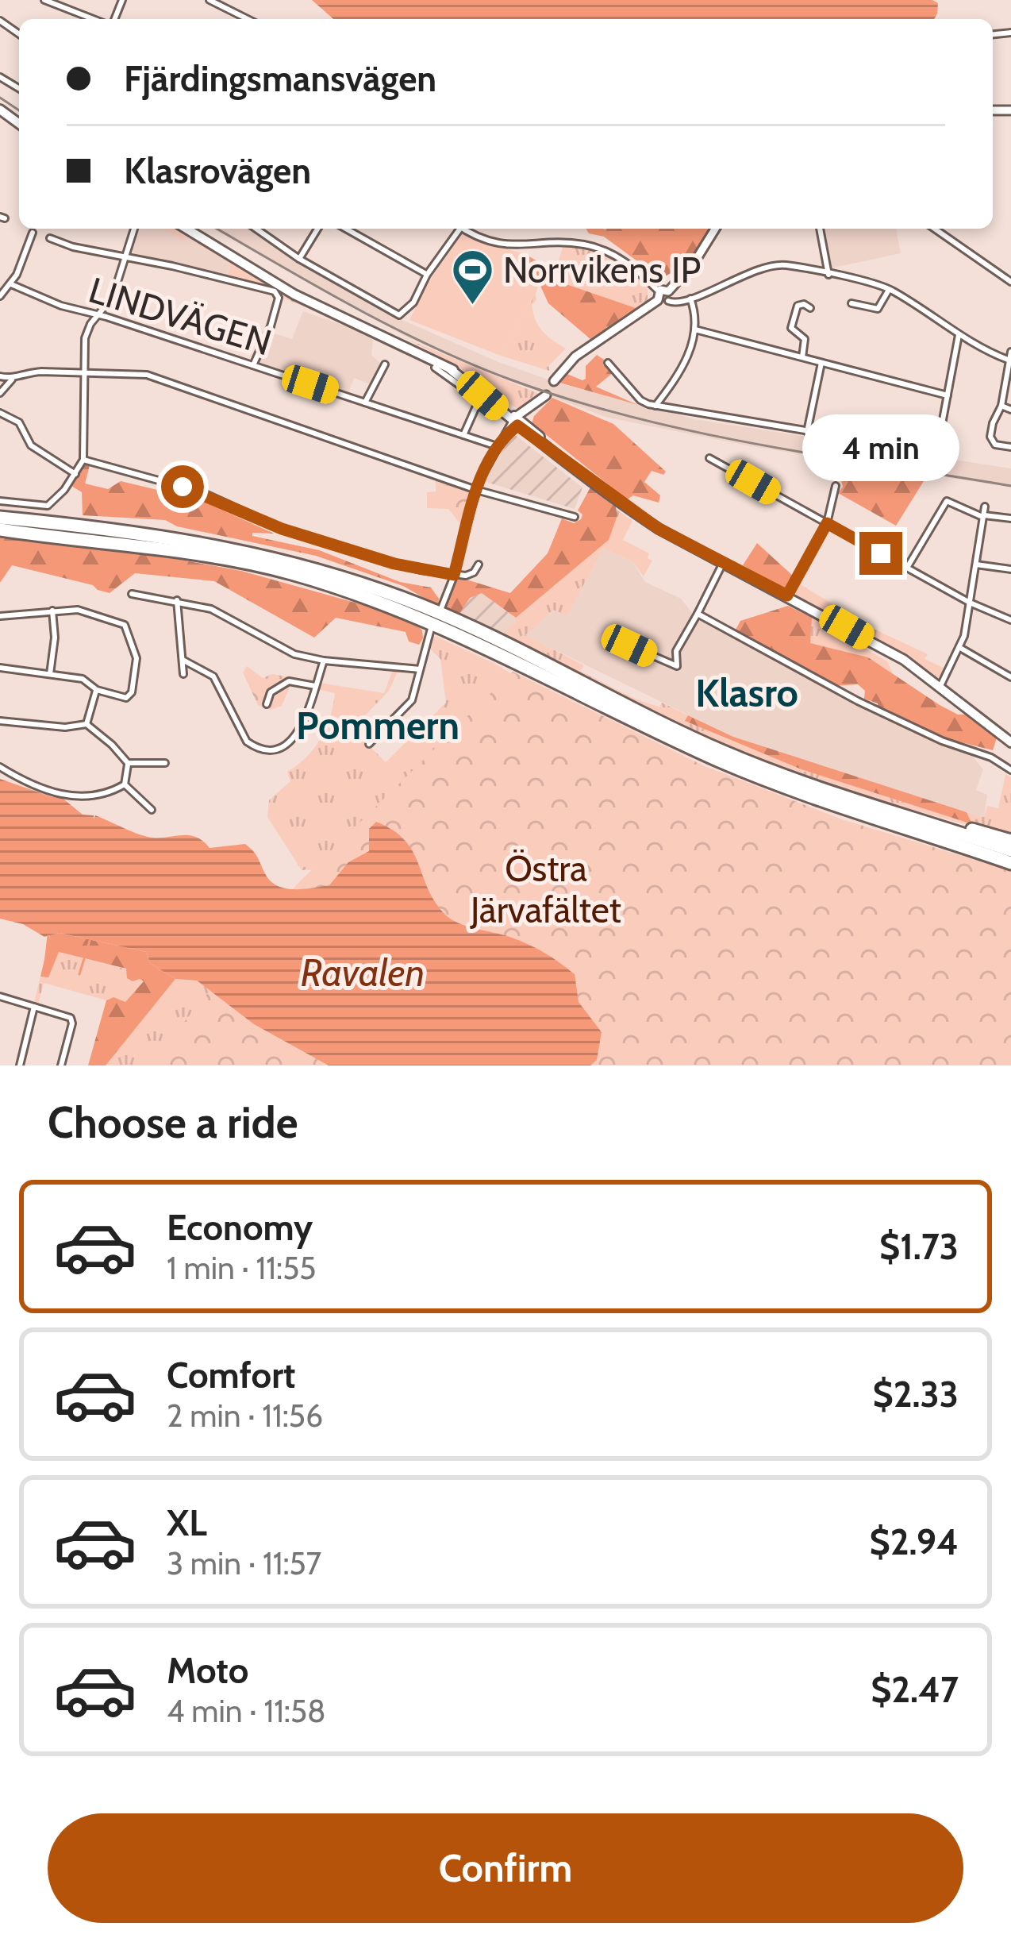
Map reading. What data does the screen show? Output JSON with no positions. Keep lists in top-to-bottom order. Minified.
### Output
{"streets":{"street":["LINDVÄGEN"]},"districts":["Klasro","Pommern"],"water":["Ravalen"],"parks":["Östra Järvafältet"],"places":{"sports":["Norrvikens IP"]},"page":{"banner":["Fjärdingsmansvägen","Klasrovägen"],"bubble":"4 min","heading":"Choose a ride","list":[{"name":"Economy","note":"1 min · 11:55","value":"$1.73"},{"name":"Comfort","note":"2 min · 11:56","value":"$2.33"},{"name":"XL","note":"3 min · 11:57","value":"$2.94"},{"name":"Moto","note":"4 min · 11:58","value":"$2.47"}],"buttons":"Confirm"}}
